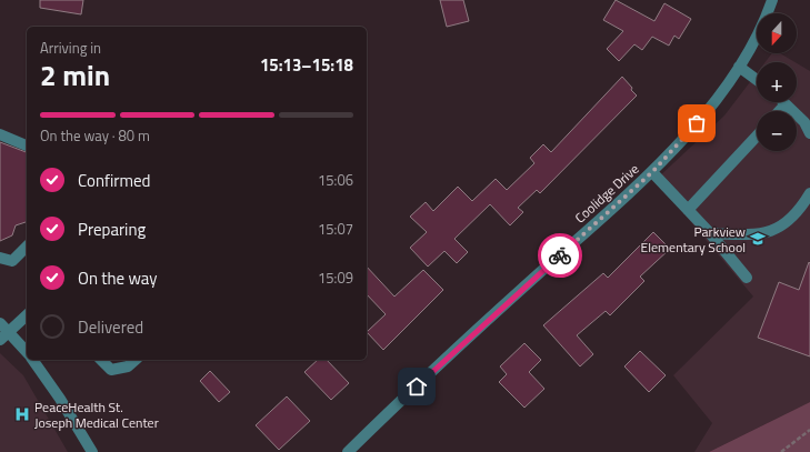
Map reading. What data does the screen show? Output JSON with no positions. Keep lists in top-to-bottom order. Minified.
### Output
{"streets":{"street":["Coolidge Drive"]},"places":{"school or university":["Parkview Elementary School"],"hospital":["PeaceHealth St. Joseph Medical Center"]},"north":"bottom","page":{"map_buttons":["+","−"],"heading":["2 min","Arriving in","15:13–15:18"],"bar":"On the way · 80 m","list":[["Confirmed","15:06"],["Preparing","15:07"],["On the way","15:09"],"Delivered"]}}
